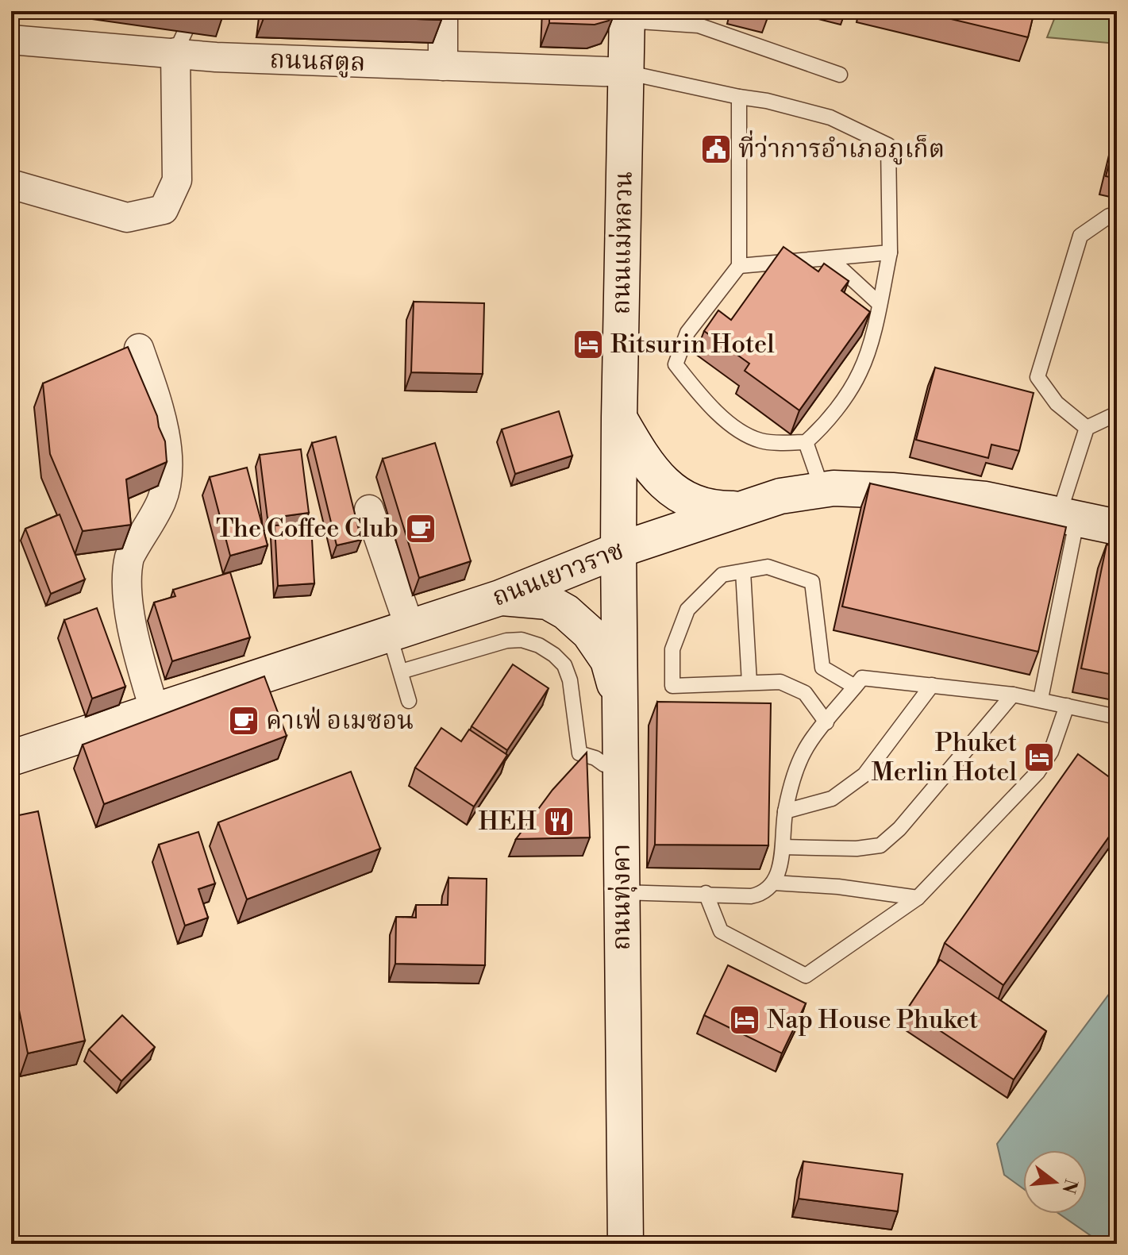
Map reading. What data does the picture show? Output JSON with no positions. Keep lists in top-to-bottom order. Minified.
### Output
{"streets":{"main road":["ถนนแม่หลวน","ถนนเยาวราช","ถนนทุ่งคา"],"street":["ถนนสตูล"]},"crossings":[["ถนนสตูล","ถนนแม่หลวน"],["ถนนแม่หลวน","ถนนเยาวราช"],["ถนนแม่หลวน","ถนนทุ่งคา"],["ถนนเยาวราช","ถนนทุ่งคา"]],"places":{"public building":["ที่ว่าการอำเภอภูเก็ต"],"hotel":["Ritsurin Hotel","Phuket Merlin Hotel","Nap House Phuket"],"cafe":["The Coffee Club","คาเฟ่ อเมซอน"],"restaurant":["HEH"]},"north":"right"}
